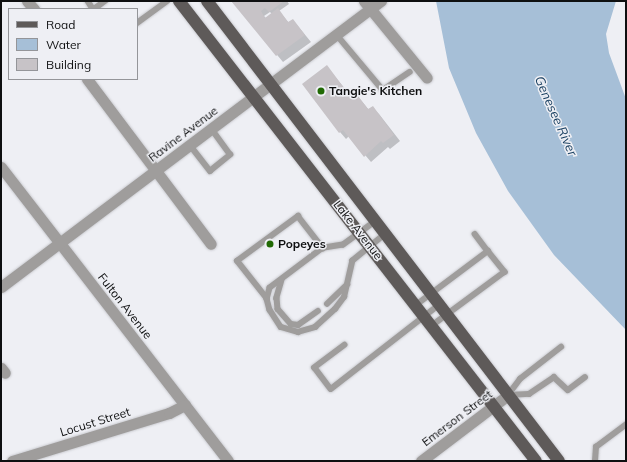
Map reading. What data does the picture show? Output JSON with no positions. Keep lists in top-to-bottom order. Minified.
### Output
{"streets":{"main road":["Lake Avenue"],"street":["Ravine Avenue","Fulton Avenue","Emerson Street","Locust Street"]},"crossings":[["Ravine Avenue","Lake Avenue"],["Ravine Avenue","Fulton Avenue"],["Lake Avenue","Emerson Street"],["Fulton Avenue","Locust Street"]],"water":["Genesee River"],"places":["Tangie's Kitchen","Popeyes"],"legend":["Road","Water","Building"]}
